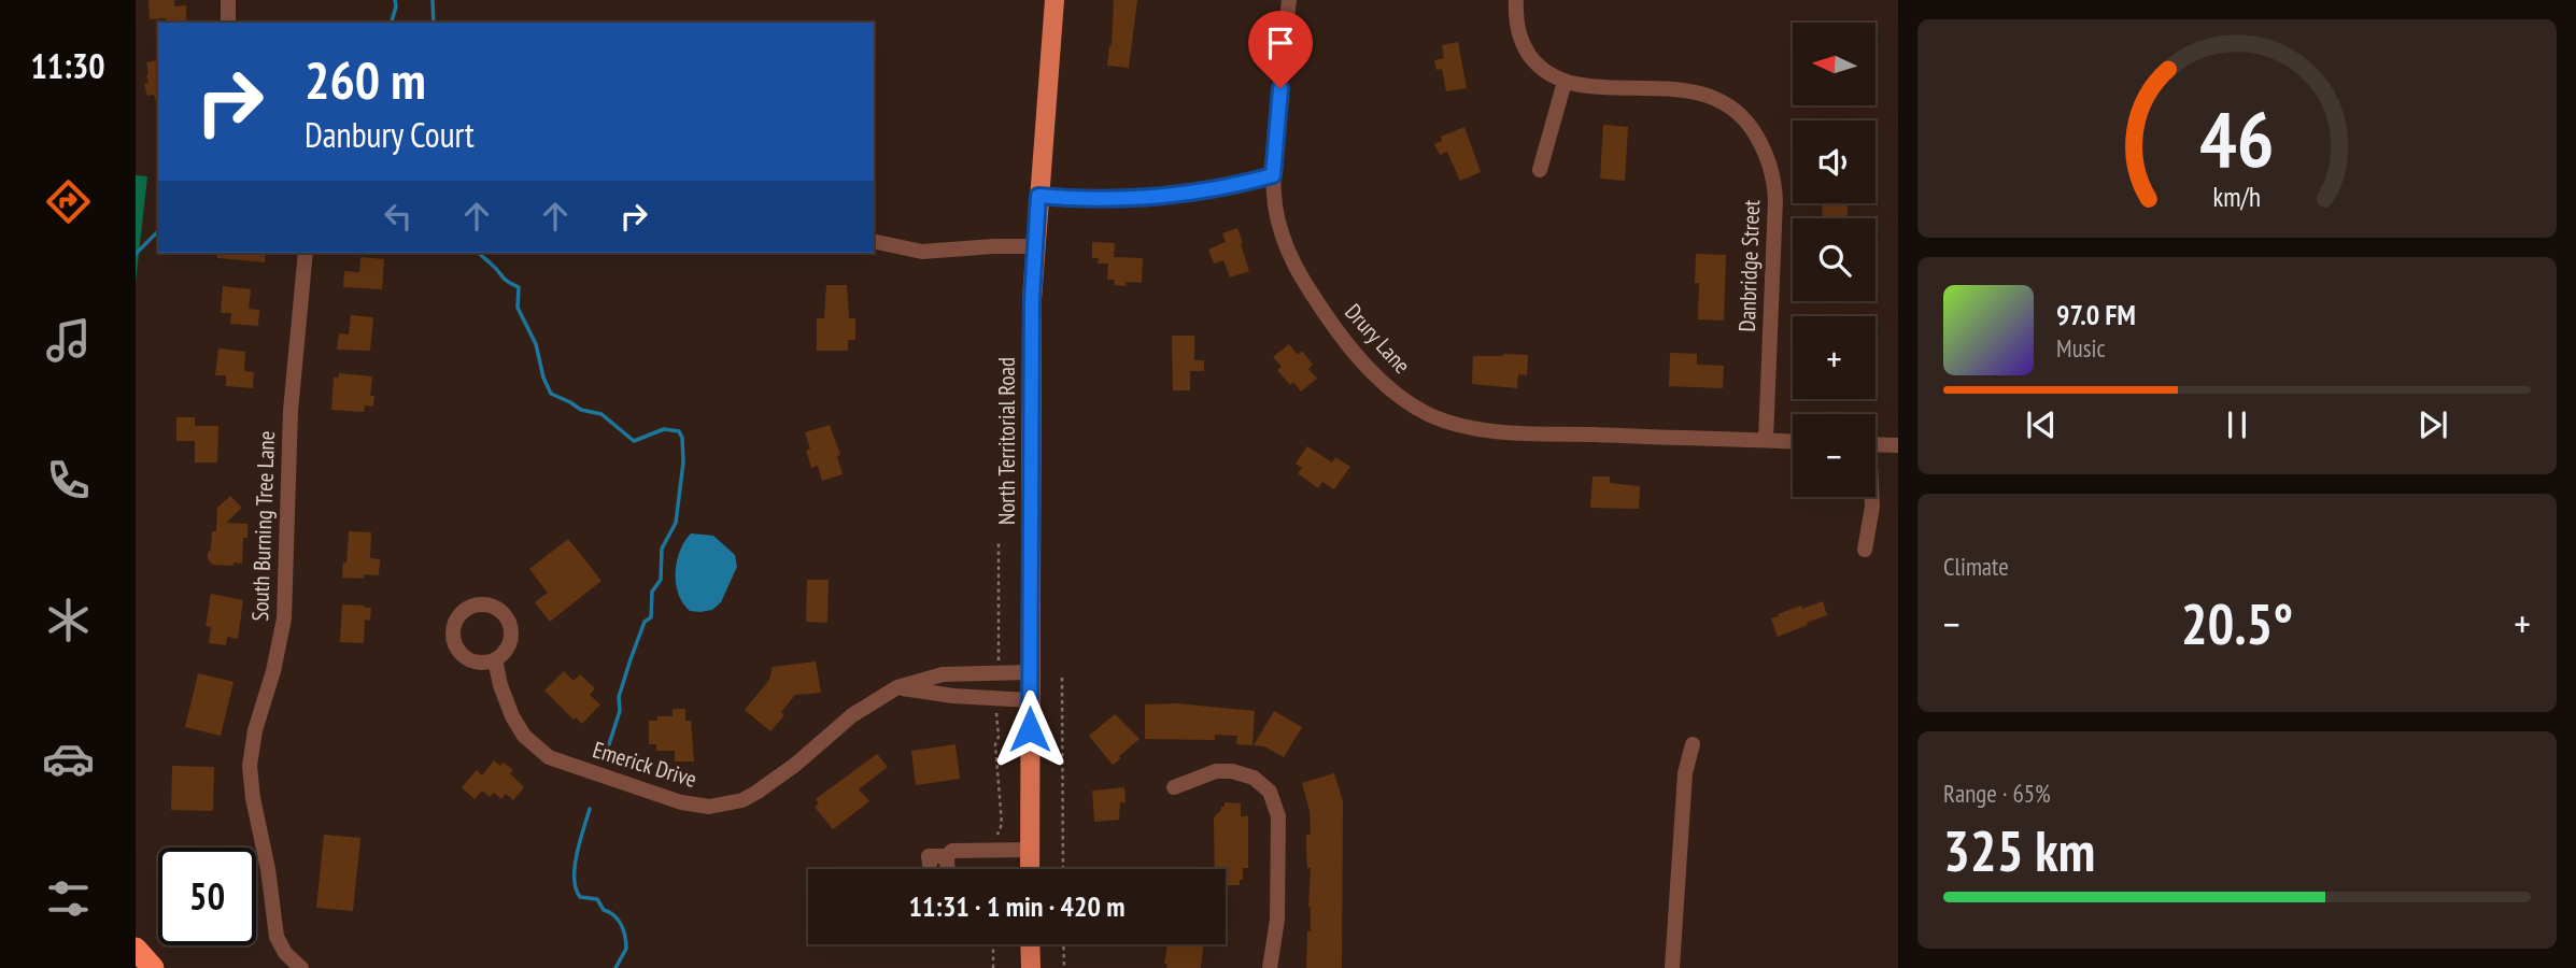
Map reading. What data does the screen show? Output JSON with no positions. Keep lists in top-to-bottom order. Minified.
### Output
{"streets":{"main road":["North Territorial Road"],"street":["Danbridge Street","Drury Lane","South Burning Tree Lane","Emerick Drive"]},"crossings":[["Danbridge Street","Drury Lane"],["North Territorial Road","Emerick Drive"]],"north":"left","page":{"tabs":"11:30","map_buttons":["+","−"],"turn":["260 m","Danbury Court"],"song":["97.0 FM","Music"],"tile":["Climate",["Range · 65%","325 km"]],"heat":["−","20.5°","+"],"limit":"50","trip":"11:31 · 1 min · 420 m","gauge":["46","km/h"]}}
